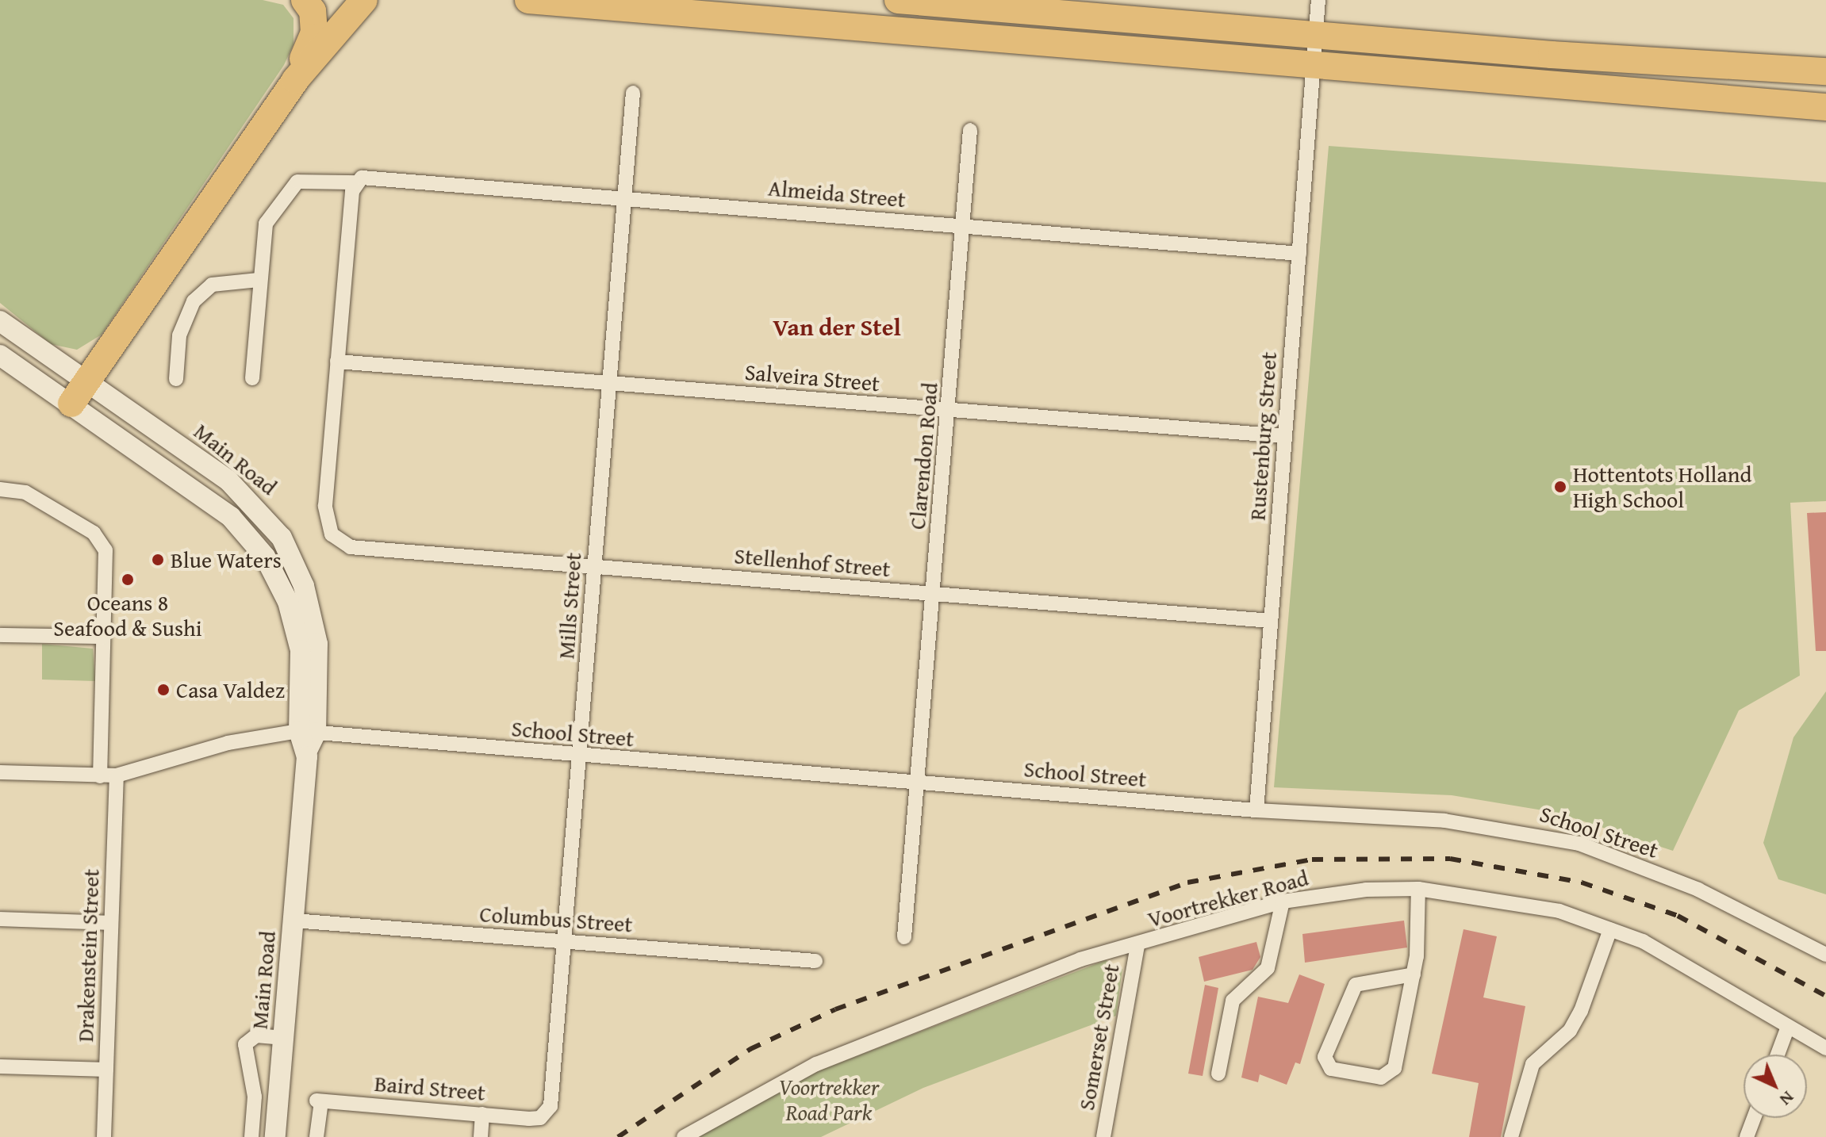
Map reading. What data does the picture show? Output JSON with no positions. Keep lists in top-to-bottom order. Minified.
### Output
{"streets":{"main road":["Main Road"],"street":["Almeida Street","Salveira Street","Rustenburg Street","Clarendon Road","Stellenhof Street","Mills Street","School Street","Voortrekker Road","Columbus Street","Drakenstein Street","Somerset Street","Baird Street"]},"crossings":[["Almeida Street","Rustenburg Street"],["Almeida Street","Clarendon Road"],["Almeida Street","Mills Street"],["Salveira Street","Rustenburg Street"],["Salveira Street","Clarendon Road"],["Salveira Street","Stellenhof Street"],["Salveira Street","Mills Street"],["Rustenburg Street","Stellenhof Street"],["Rustenburg Street","School Street"],["Clarendon Road","Stellenhof Street"],["Clarendon Road","School Street"],["Main Road","School Street"],["Main Road","Columbus Street"],["Stellenhof Street","Mills Street"],["Mills Street","School Street"],["Mills Street","Columbus Street"],["Mills Street","Baird Street"],["School Street","Drakenstein Street"],["Voortrekker Road","Somerset Street"]],"districts":["Van der Stel"],"parks":["Voortrekker Road Park"],"places":["Hottentots Holland High School","Blue Waters","Oceans 8 Seafood & Sushi","Casa Valdez"],"north":"bottom right"}
